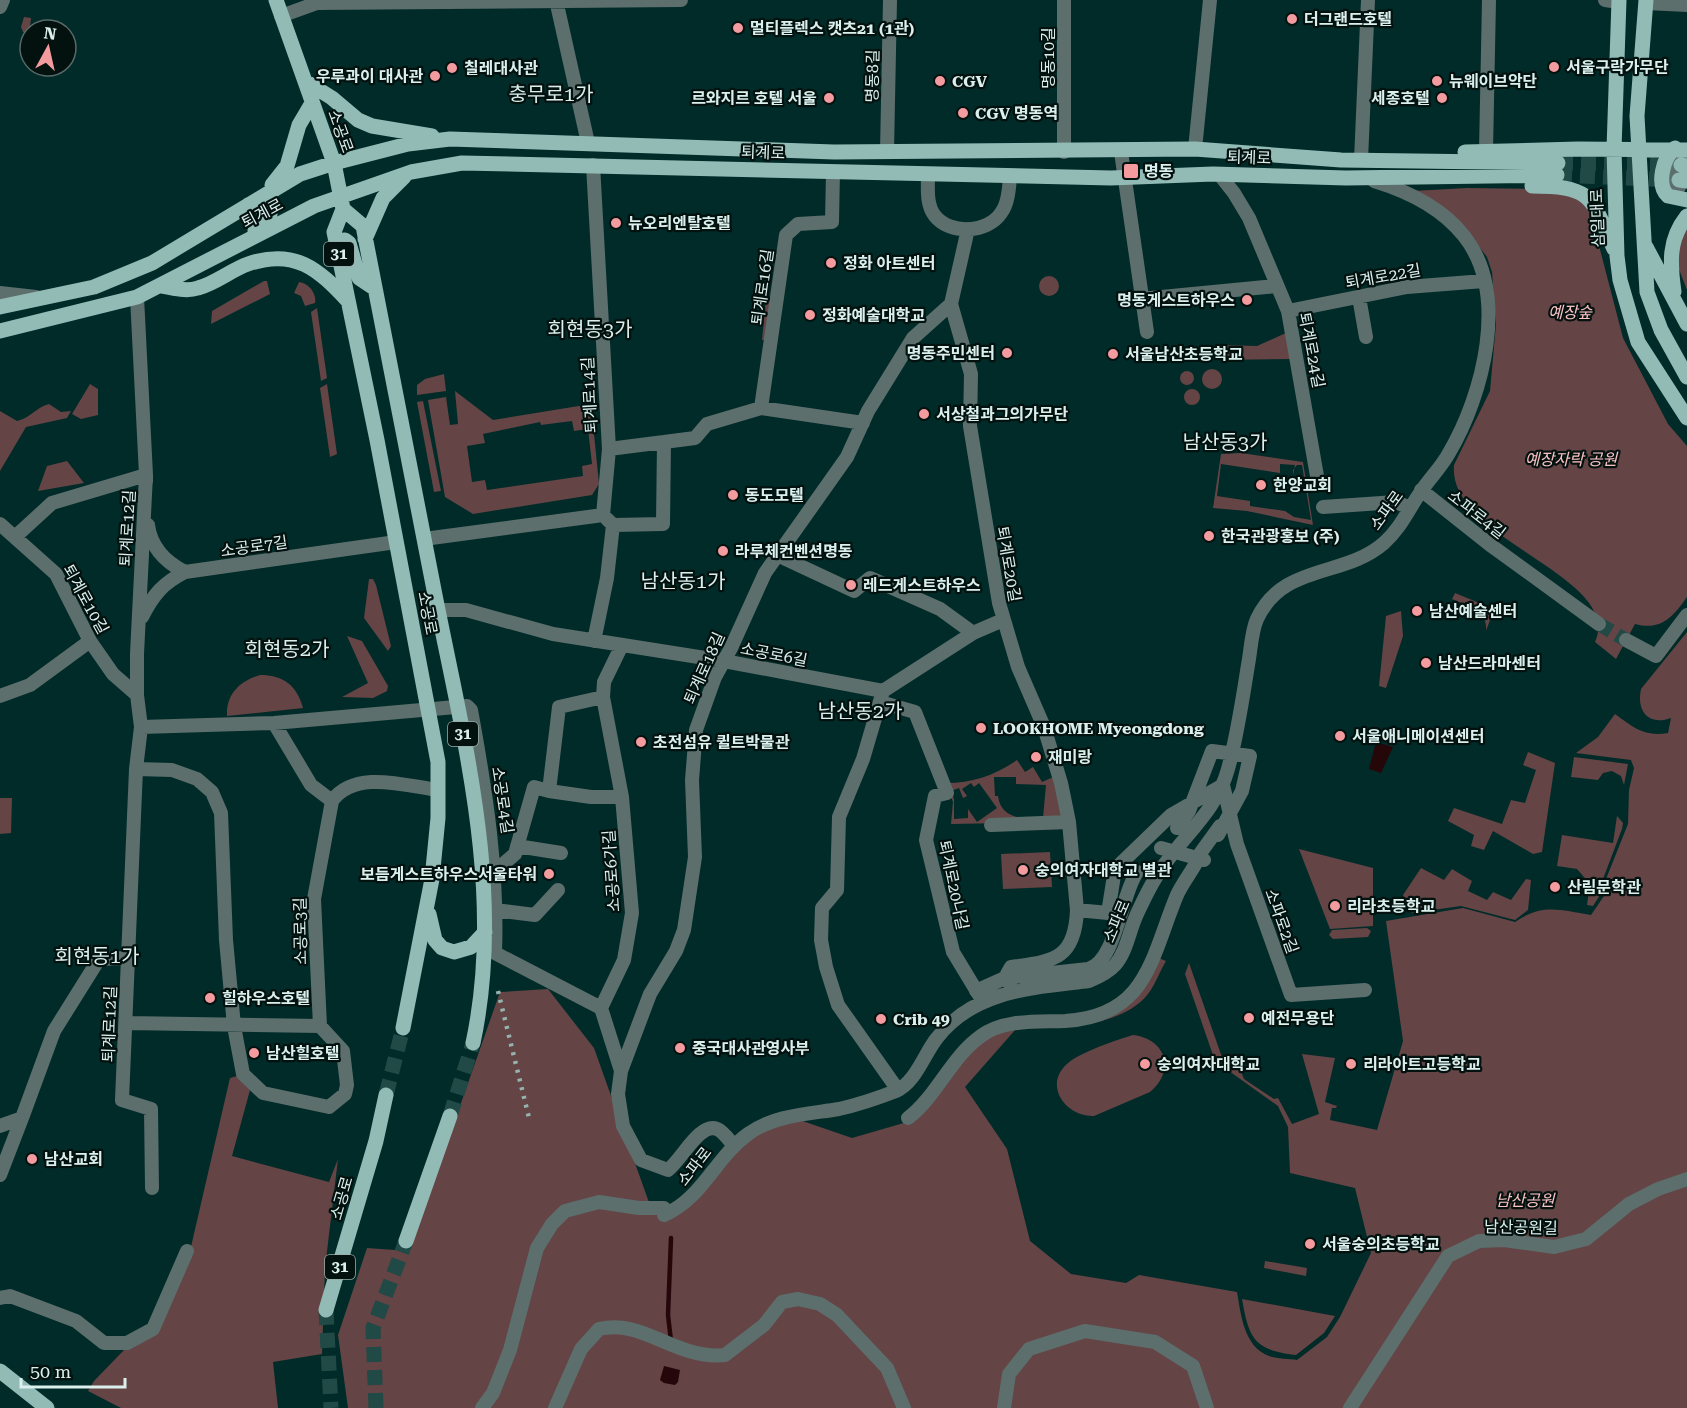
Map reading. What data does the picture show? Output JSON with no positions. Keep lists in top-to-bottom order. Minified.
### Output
{"streets":{"main road":["소공로","퇴계로","삼일대로","31"],"street":["명동10길","명동8길","퇴계로22길","퇴계로16길","퇴계로24길","퇴계로14길","소파로","소파로4길","퇴계로12길","소공로7길","퇴계로20길","퇴계로10길","소공로6길","퇴계로18길","소공로4길","소공로6가길","퇴계로20나길","소파로2길","소공로3길","남산공원길"]},"crossings":[["명동10길","퇴계로"],["명동8길","퇴계로"],["소공로","퇴계로"],["소공로","소공로7길"],["소공로","소공로6길"],["소공로","소공로4길"],["퇴계로","삼일대로"],["퇴계로","퇴계로16길"],["퇴계로","퇴계로24길"],["퇴계로","퇴계로14길"],["퇴계로","퇴계로12길"],["퇴계로22길","퇴계로24길"],["퇴계로22길","소파로"],["소파로","소파로4길"],["소파로","퇴계로20길"],["소파로","퇴계로18길"],["소파로","퇴계로20나길"],["소파로","소파로2길"],["퇴계로12길","소공로7길"],["퇴계로12길","퇴계로10길"],["퇴계로20길","퇴계로18길"],["소공로6길","퇴계로18길"],["소공로6길","퇴계로20나길"],["소공로4길","소공로6가길"]],"districts":["충무로1가","회현동3가","남산동3가","남산동1가","회현동2가","남산동2가","회현동1가"],"parks":["예장숲","예장자락 공원","남산공원"],"places":{"other":["더그랜드호텔","멀티플렉스 캣츠21 (1관)","서울구락가무단","칠레대사관","우루과이 대사관","CGV","뉴웨이브악단","르와지르 호텔 서울","세종호텔","CGV 명동역","뉴오리엔탈호텔","정화 아트센터","명동게스트하우스","정화예술대학교","명동주민센터","서울남산초등학교","서상철과그의가무단","한양교회","동도모텔","한국관광홍보 (주)","라루체컨벤션명동","레드게스트하우스","남산예술센터","남산드라마센터","LOOKHOME Myeongdong","서울애니메이션센터","초전섬유 퀼트박물관","재미랑","숭의여자대학교 별관","보듬게스트하우스서울타워","산림문학관","리라초등학교","힐하우스호텔","예전무용단","Crib 49","중국대사관영사부","남산힐호텔","숭의여자대학교","리라아트고등학교","남산교회","서울숭의초등학교"],"transit":["명동"]},"scale_bar":"50 m","north":"top"}
